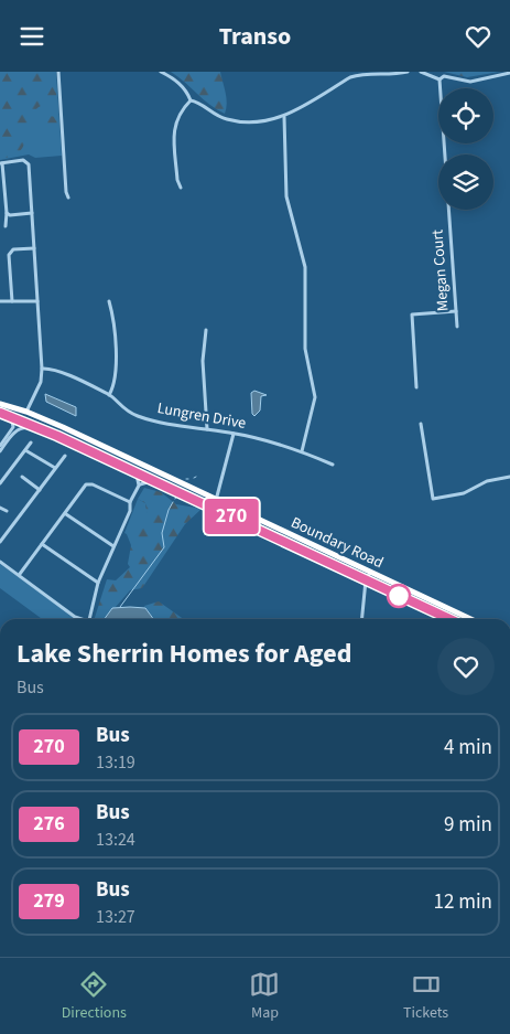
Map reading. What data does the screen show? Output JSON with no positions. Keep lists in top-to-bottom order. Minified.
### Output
{"streets":{"highway":["Boundary Road"],"street":["Megan Court","Lungren Drive"]},"lines":["bus line 270"],"page":{"header":"Transo","on_map":"270","heading":["Lake Sherrin Homes for Aged","Bus"],"list":[{"mark":"270","name":"Bus","note":"13:19","value":"4 min"},{"mark":"276","name":"Bus","note":"13:24","value":"9 min"},{"mark":"279","name":"Bus","note":"13:27","value":"12 min"}],"tabs":["Directions","Map","Tickets"]}}
